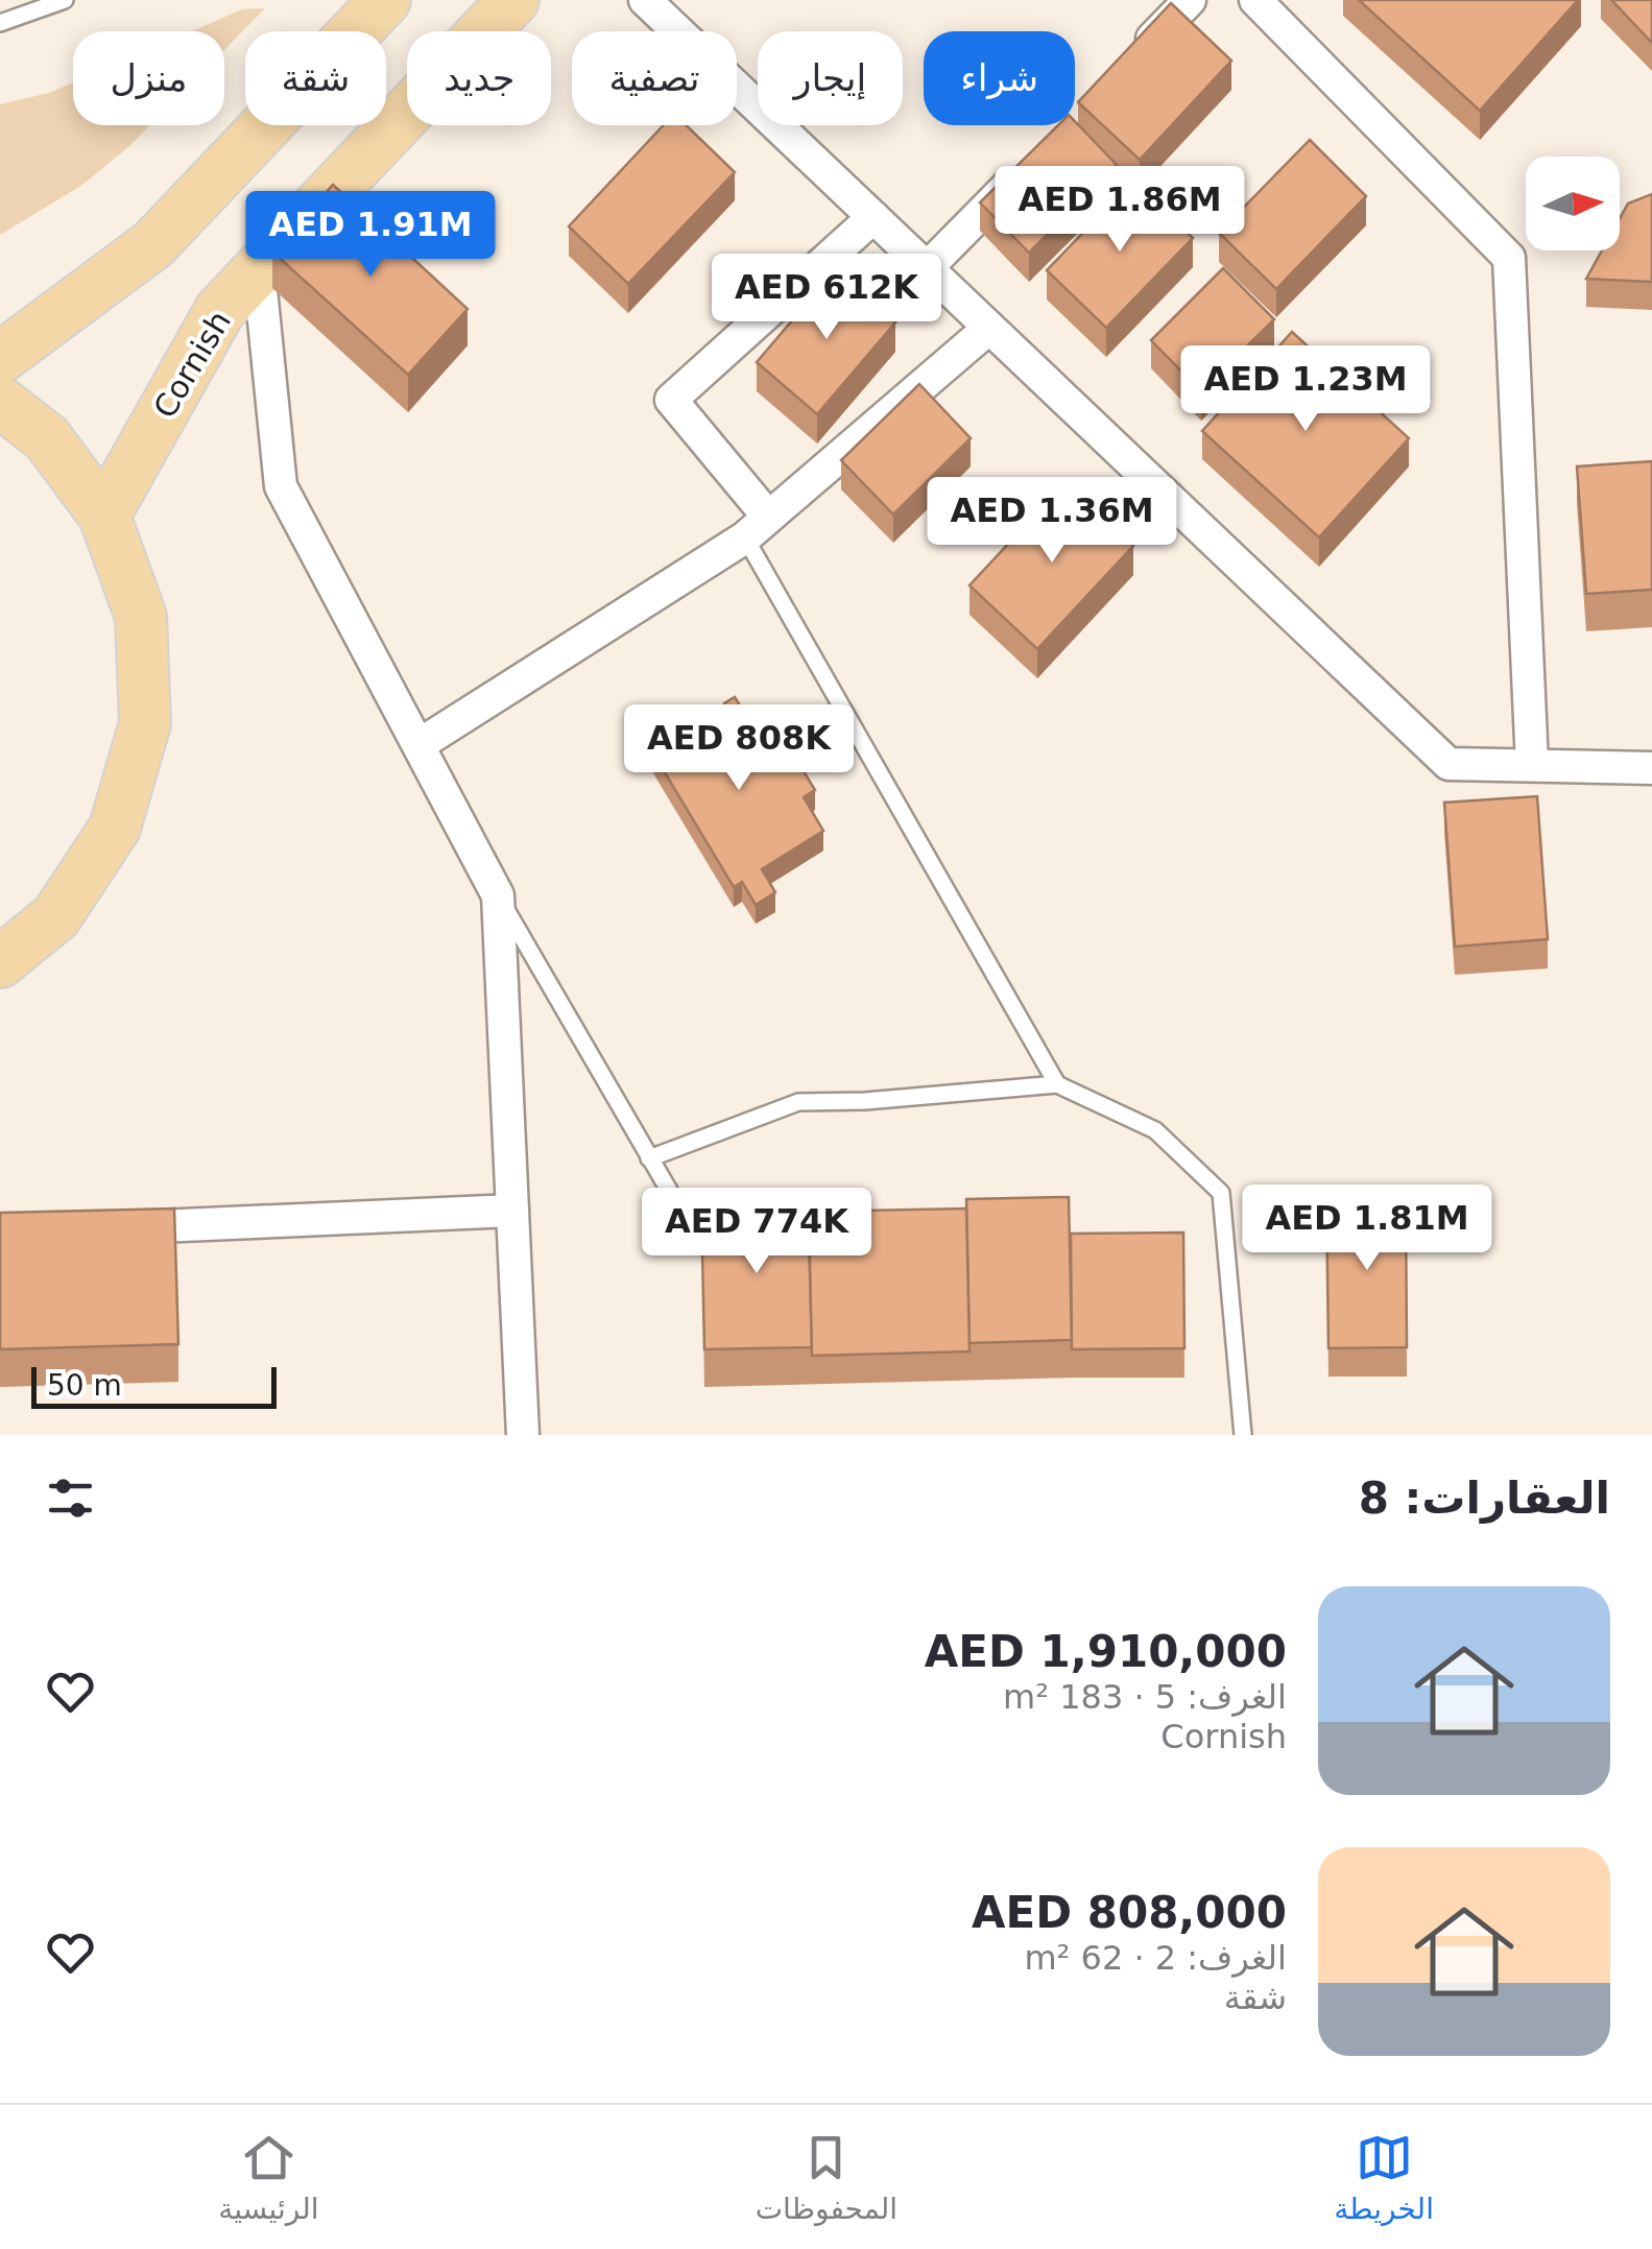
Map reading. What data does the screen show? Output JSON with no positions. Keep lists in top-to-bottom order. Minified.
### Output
{"streets":{"main road":["Cornish"]},"scale_bar":"50 m","north":"right","page":{"chip":["شراء","إيجار","تصفية","جديد","شقة","منزل"],"price":["AED 1.86M","AED 1.91M","AED 612K","AED 1.23M","AED 1.36M","AED 808K","AED 1.81M","AED 774K"],"scale":"50 m","heading":"العقارات: 8","list":[{"name":"AED 1,910,000","note":"الغرف: 5 · 183 m² · Cornish"},{"name":"AED 808,000","note":"الغرف: 2 · 62 m² · شقة"}],"tabs":["الخريطة","المحفوظات","الرئيسية"]}}
